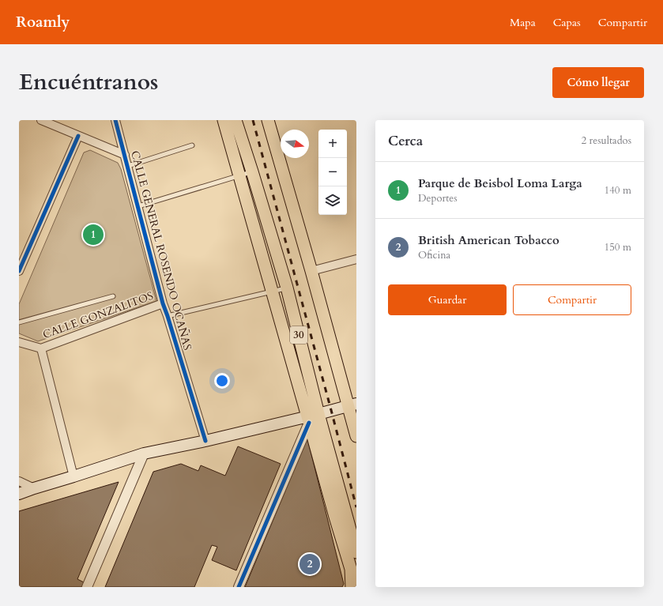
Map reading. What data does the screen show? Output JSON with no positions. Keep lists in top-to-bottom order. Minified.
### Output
{"streets":{"main road":["30"],"street":["CALLE GENERAL ROSENDO OCAÑAS","CALLE GONZALITOS"]},"crossings":[["CALLE GENERAL ROSENDO OCAÑAS","CALLE GONZALITOS"]],"north":"right","page":{"header":"Roamly","nav":["Mapa","Capas","Compartir"],"title":"Encuéntranos","buttons":["Cómo llegar",["Guardar","Compartir"]],"heading":["Cerca","2 resultados"],"map_buttons":["+","−"],"list":[{"mark":"1","name":"Parque de Beisbol Loma Larga","note":"Deportes","value":"140 m"},{"mark":"2","name":"British American Tobacco","note":"Oficina","value":"150 m"}],"pins":["1","2"]}}
